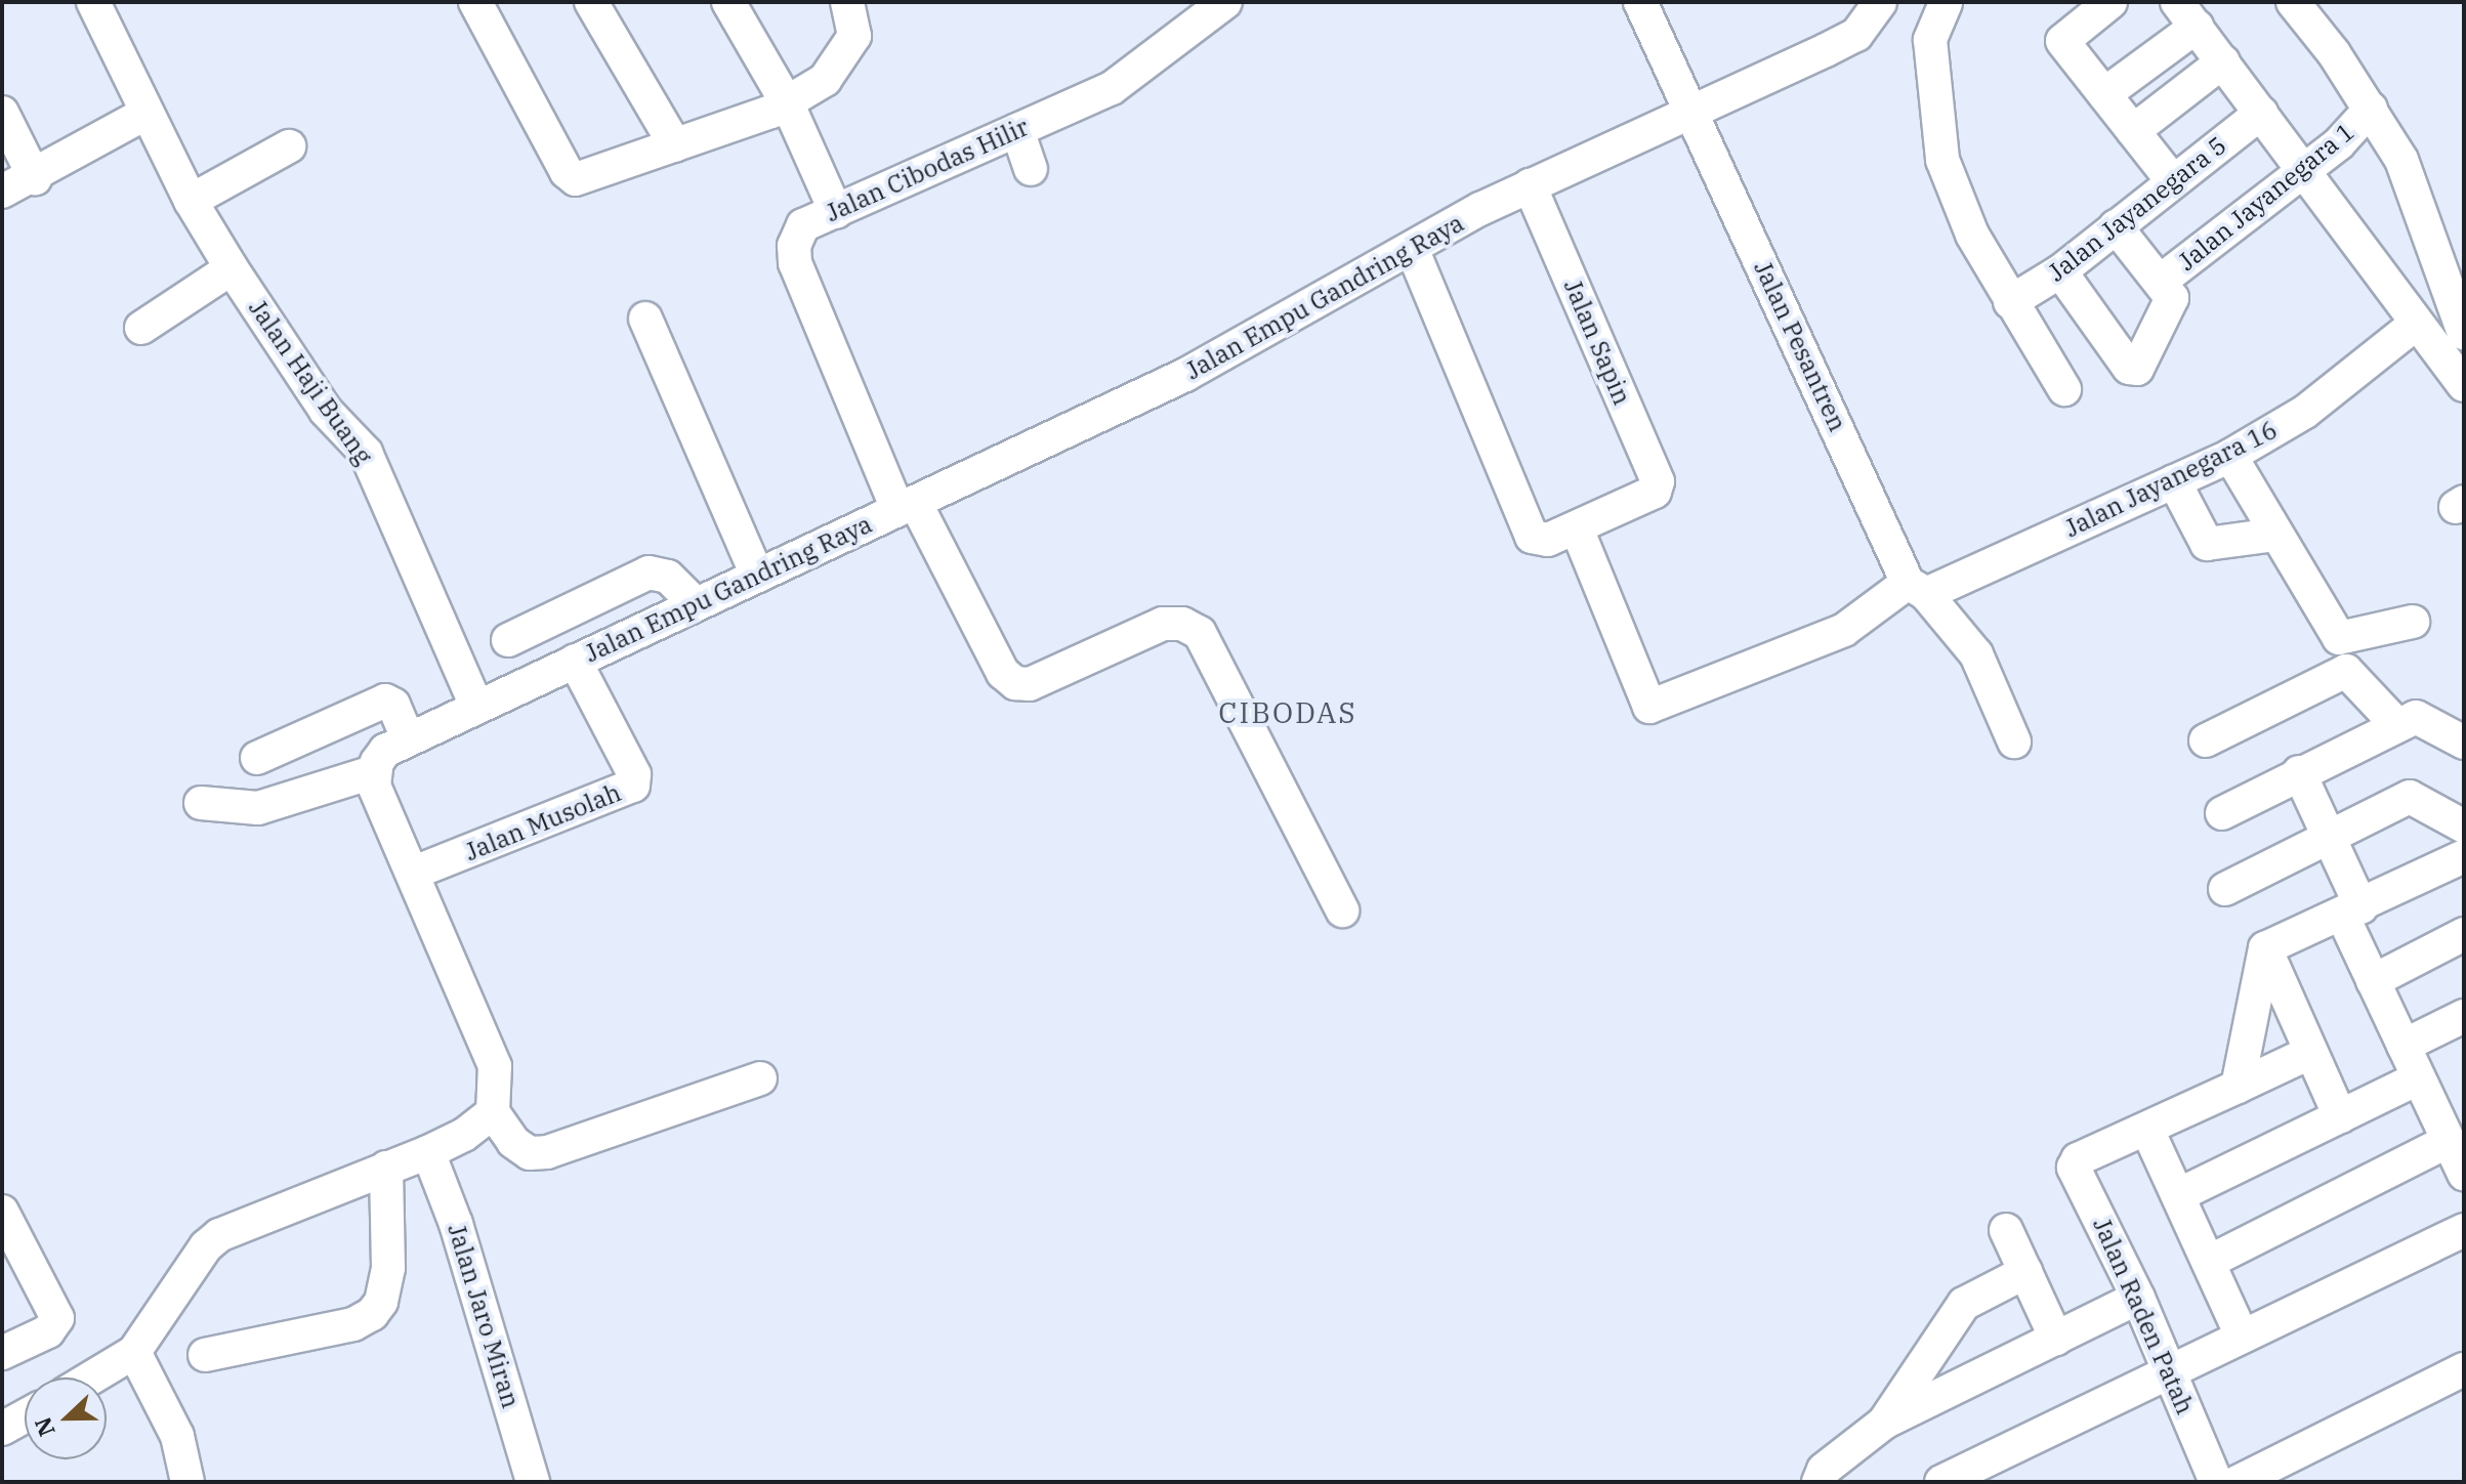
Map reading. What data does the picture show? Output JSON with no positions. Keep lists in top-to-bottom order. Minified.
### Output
{"streets":{"street":["Jalan Cibodas Hilir","Jalan Jayanegara 1","Jalan Jayanegara 5","Jalan Empu Gandring Raya","Jalan Sapin","Jalan Pesantren","Jalan Haji Buang","Jalan Jayanegara 16","Jalan Musolah","Jalan Jaro Miran","Jalan Raden Patah"]},"crossings":[["Jalan Cibodas Hilir","Jalan Empu Gandring Raya"],["Jalan Empu Gandring Raya","Jalan Sapin"],["Jalan Empu Gandring Raya","Jalan Pesantren"],["Jalan Empu Gandring Raya","Jalan Haji Buang"],["Jalan Empu Gandring Raya","Jalan Musolah"],["Jalan Sapin","Jalan Jayanegara 16"],["Jalan Pesantren","Jalan Jayanegara 16"]],"districts":["CIBODAS"],"north":"left"}
